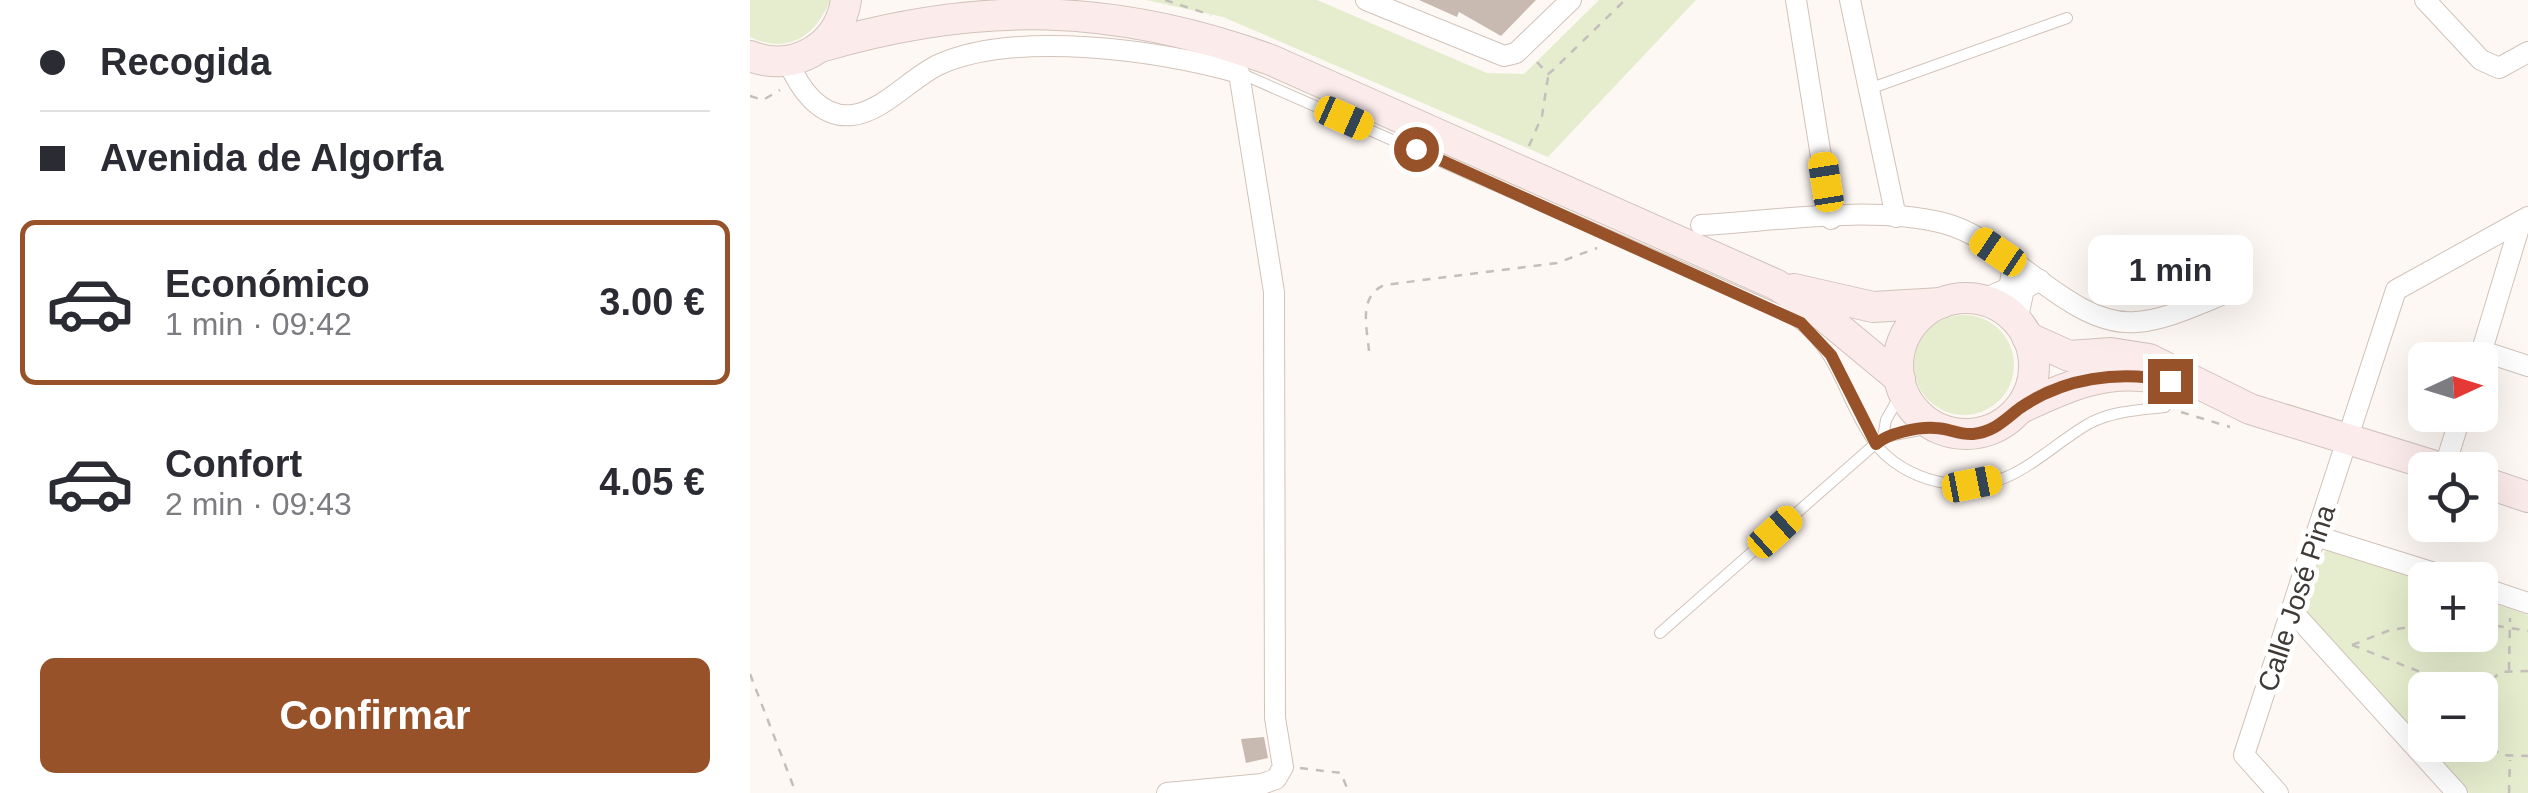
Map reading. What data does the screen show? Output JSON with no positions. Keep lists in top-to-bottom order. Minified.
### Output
{"streets":{"street":["Calle José Pina"]},"north":"right","page":{"banner":["Recogida","Avenida de Algorfa"],"list":[{"name":"Económico","note":"1 min · 09:42","value":"3.00 €"},{"name":"Confort","note":"2 min · 09:43","value":"4.05 €"}],"bubble":"1 min","map_buttons":["+","−"],"buttons":"Confirmar"}}
